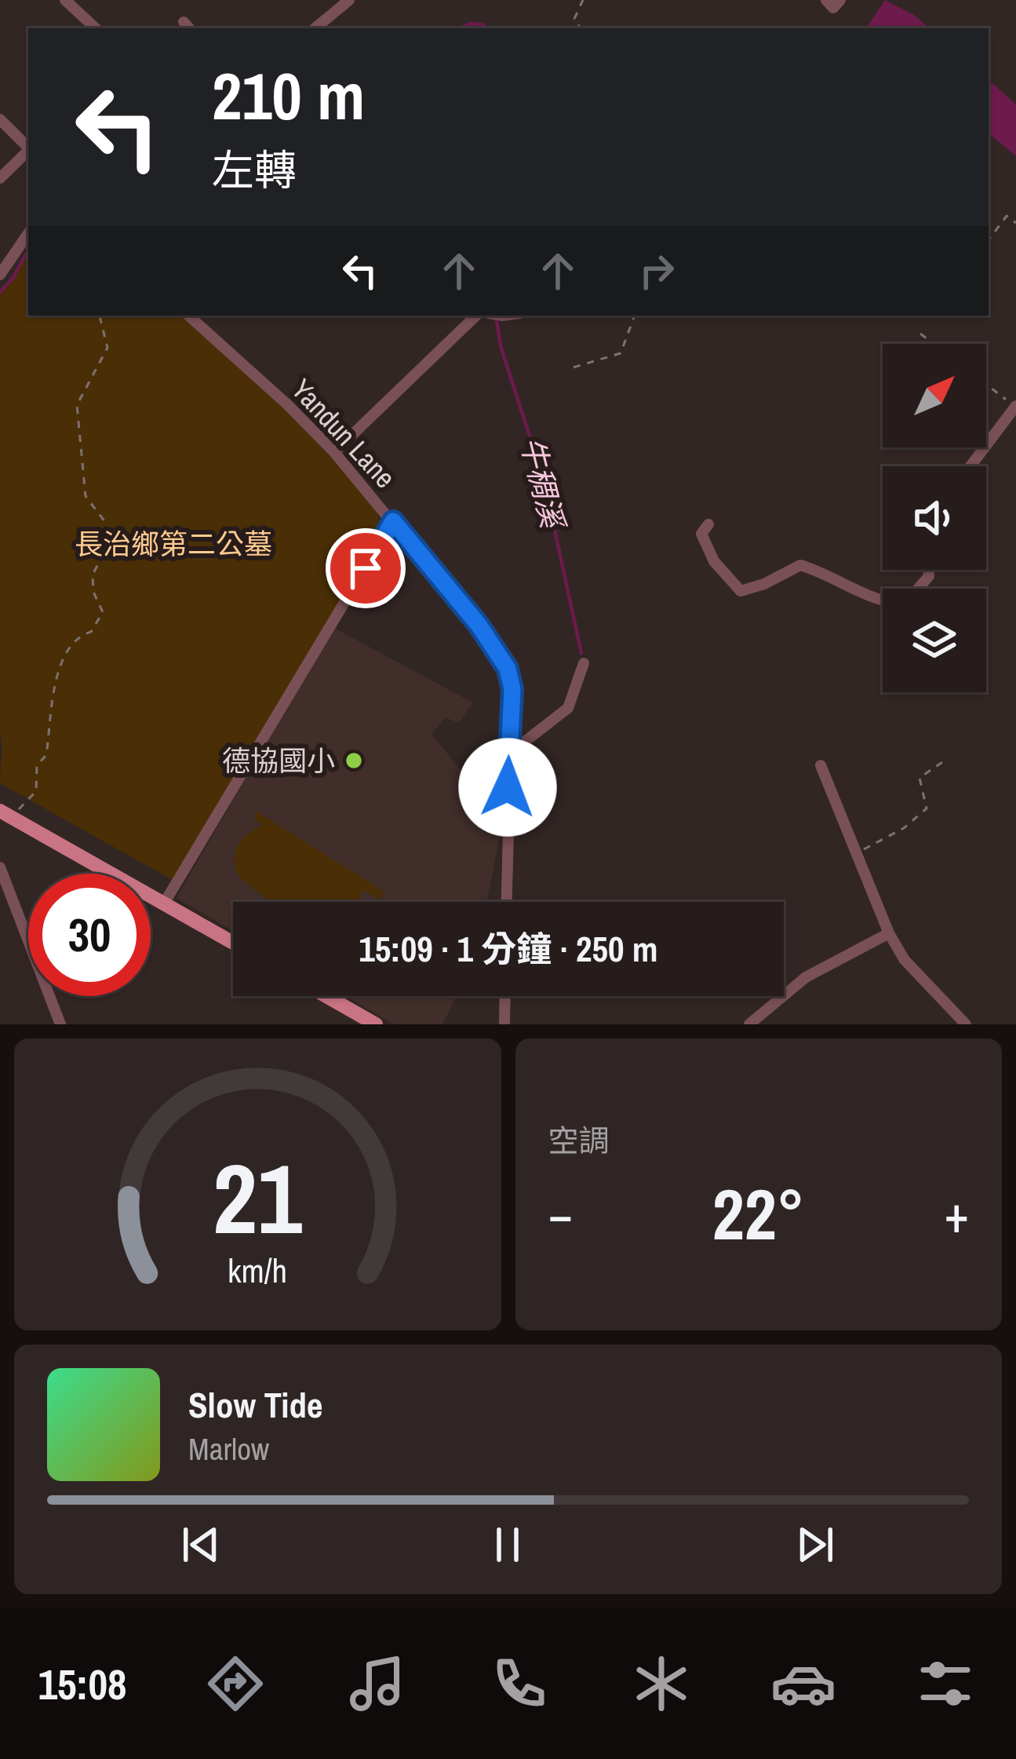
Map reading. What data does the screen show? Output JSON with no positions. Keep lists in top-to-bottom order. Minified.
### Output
{"streets":{"street":["Yandun Lane"]},"water":["牛稠溪"],"parks":["長治鄉第二公墓"],"places":["德協國小"],"north":"top right","page":{"turn":["210 m","左轉"],"limit":"30","trip":"15:09 · 1 分鐘 · 250 m","tile":"空調","heat":["−","22°","+"],"song":["Slow Tide","Marlow"],"tabs":"15:08","gauge":["21","km/h"]}}
